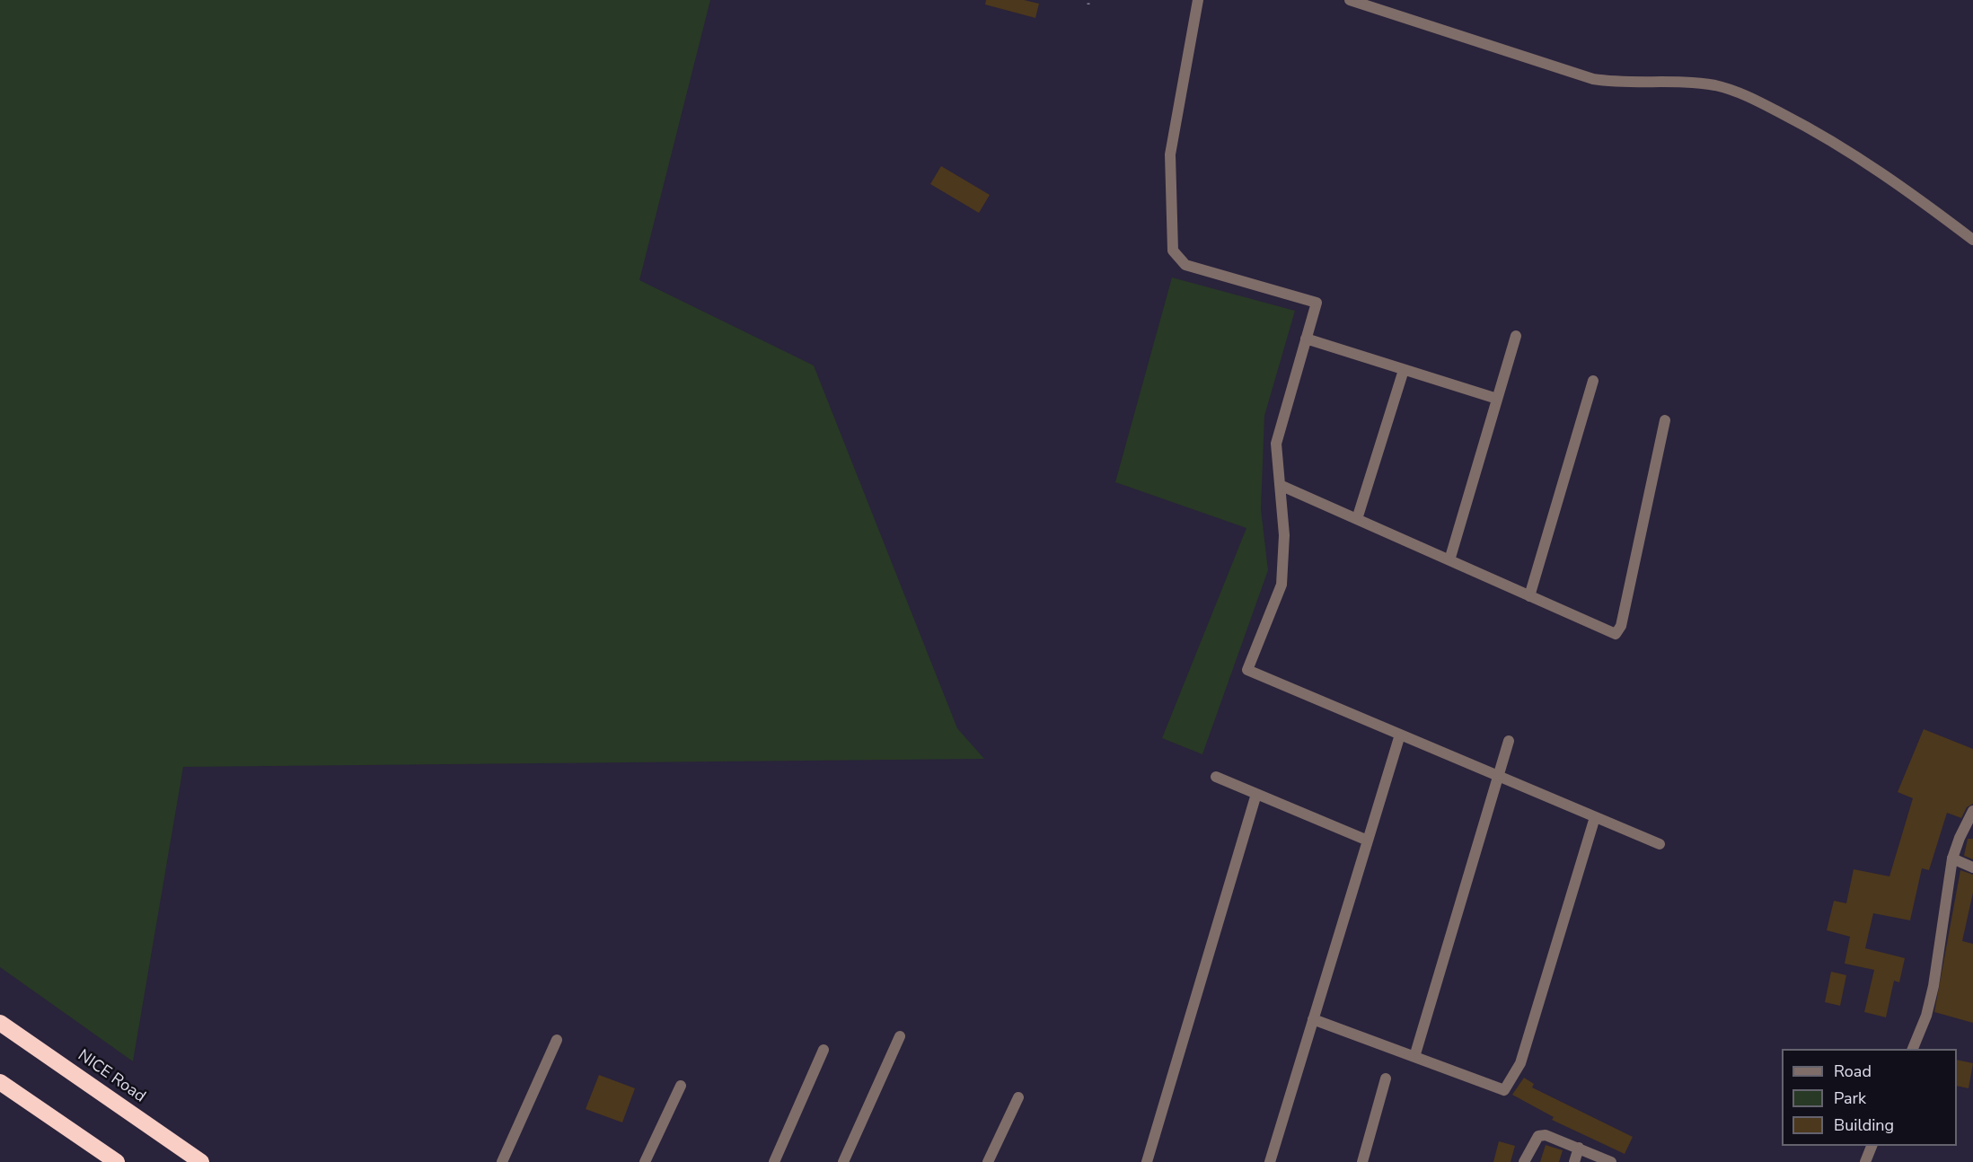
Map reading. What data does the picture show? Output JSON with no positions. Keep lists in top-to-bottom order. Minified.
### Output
{"streets":{"highway":["NICE Road"]},"legend":["Road","Park","Building"]}
